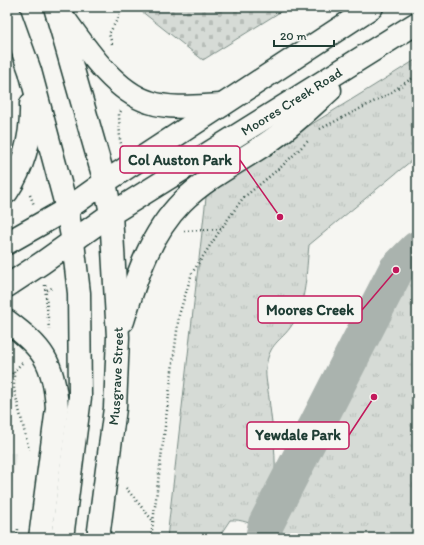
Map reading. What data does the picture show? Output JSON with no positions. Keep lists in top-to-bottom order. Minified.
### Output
{"streets":{"main road":["Moores Creek Road","Musgrave Street"]},"crossings":[["Moores Creek Road","Musgrave Street"]],"places":["Col Auston Park","Moores Creek","Yewdale Park"],"scale_bar":"20 m"}
